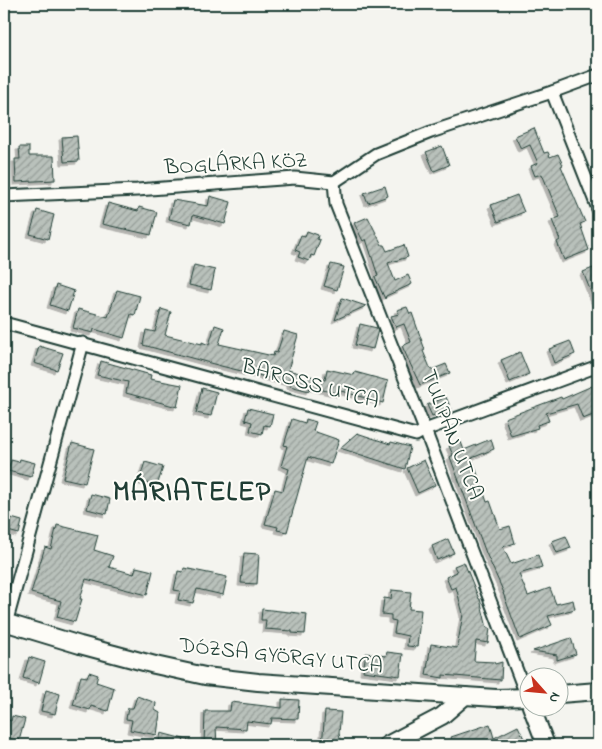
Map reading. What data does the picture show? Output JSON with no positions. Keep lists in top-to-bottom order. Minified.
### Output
{"streets":{"main road":["TULIPÁN UTCA","DÓZSA GYÖRGY UTCA"],"street":["BOGLÁRKA KÖZ","BAROSS UTCA"]},"crossings":[["BOGLÁRKA KÖZ","TULIPÁN UTCA"],["BAROSS UTCA","TULIPÁN UTCA"]],"districts":["MÁRIATELEP"],"north":"bottom right"}
